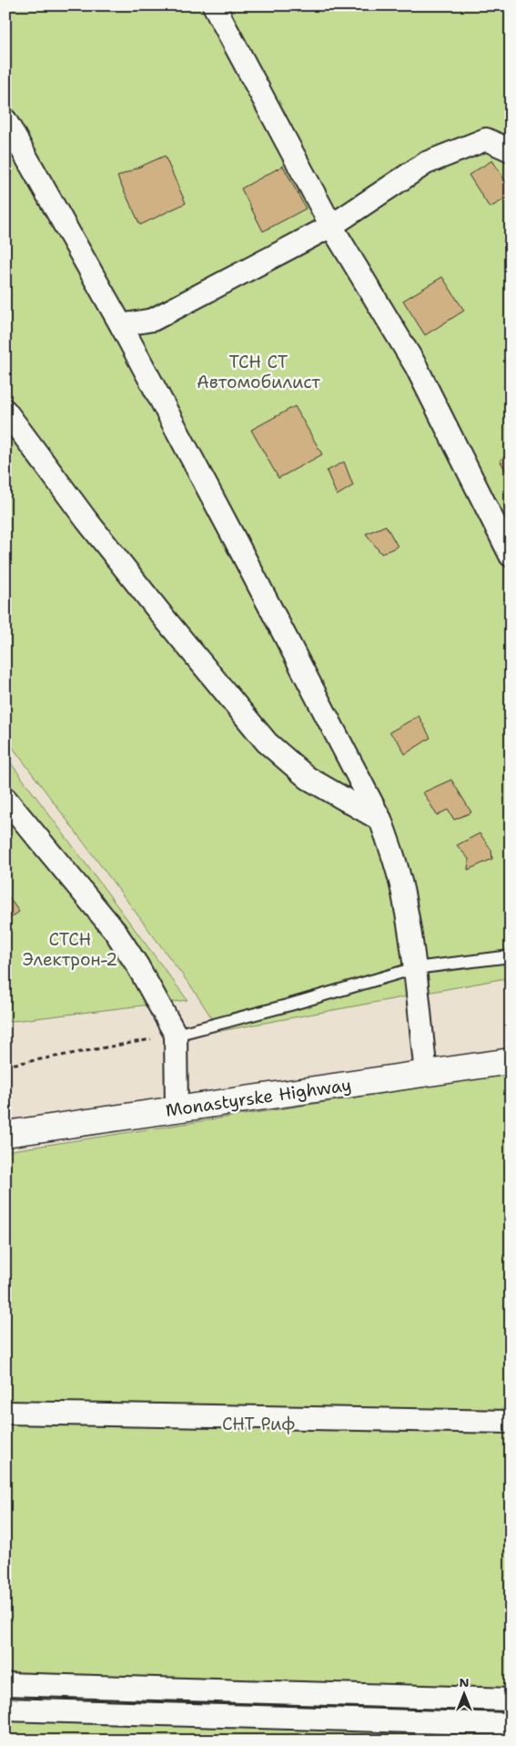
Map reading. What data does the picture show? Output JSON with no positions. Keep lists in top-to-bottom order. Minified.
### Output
{"streets":{"main road":["Monastyrske Highway"]},"parks":["ТСН СТ Автомобилист","СТСН Электрон-2","СНТ Риф"],"north":"top"}
